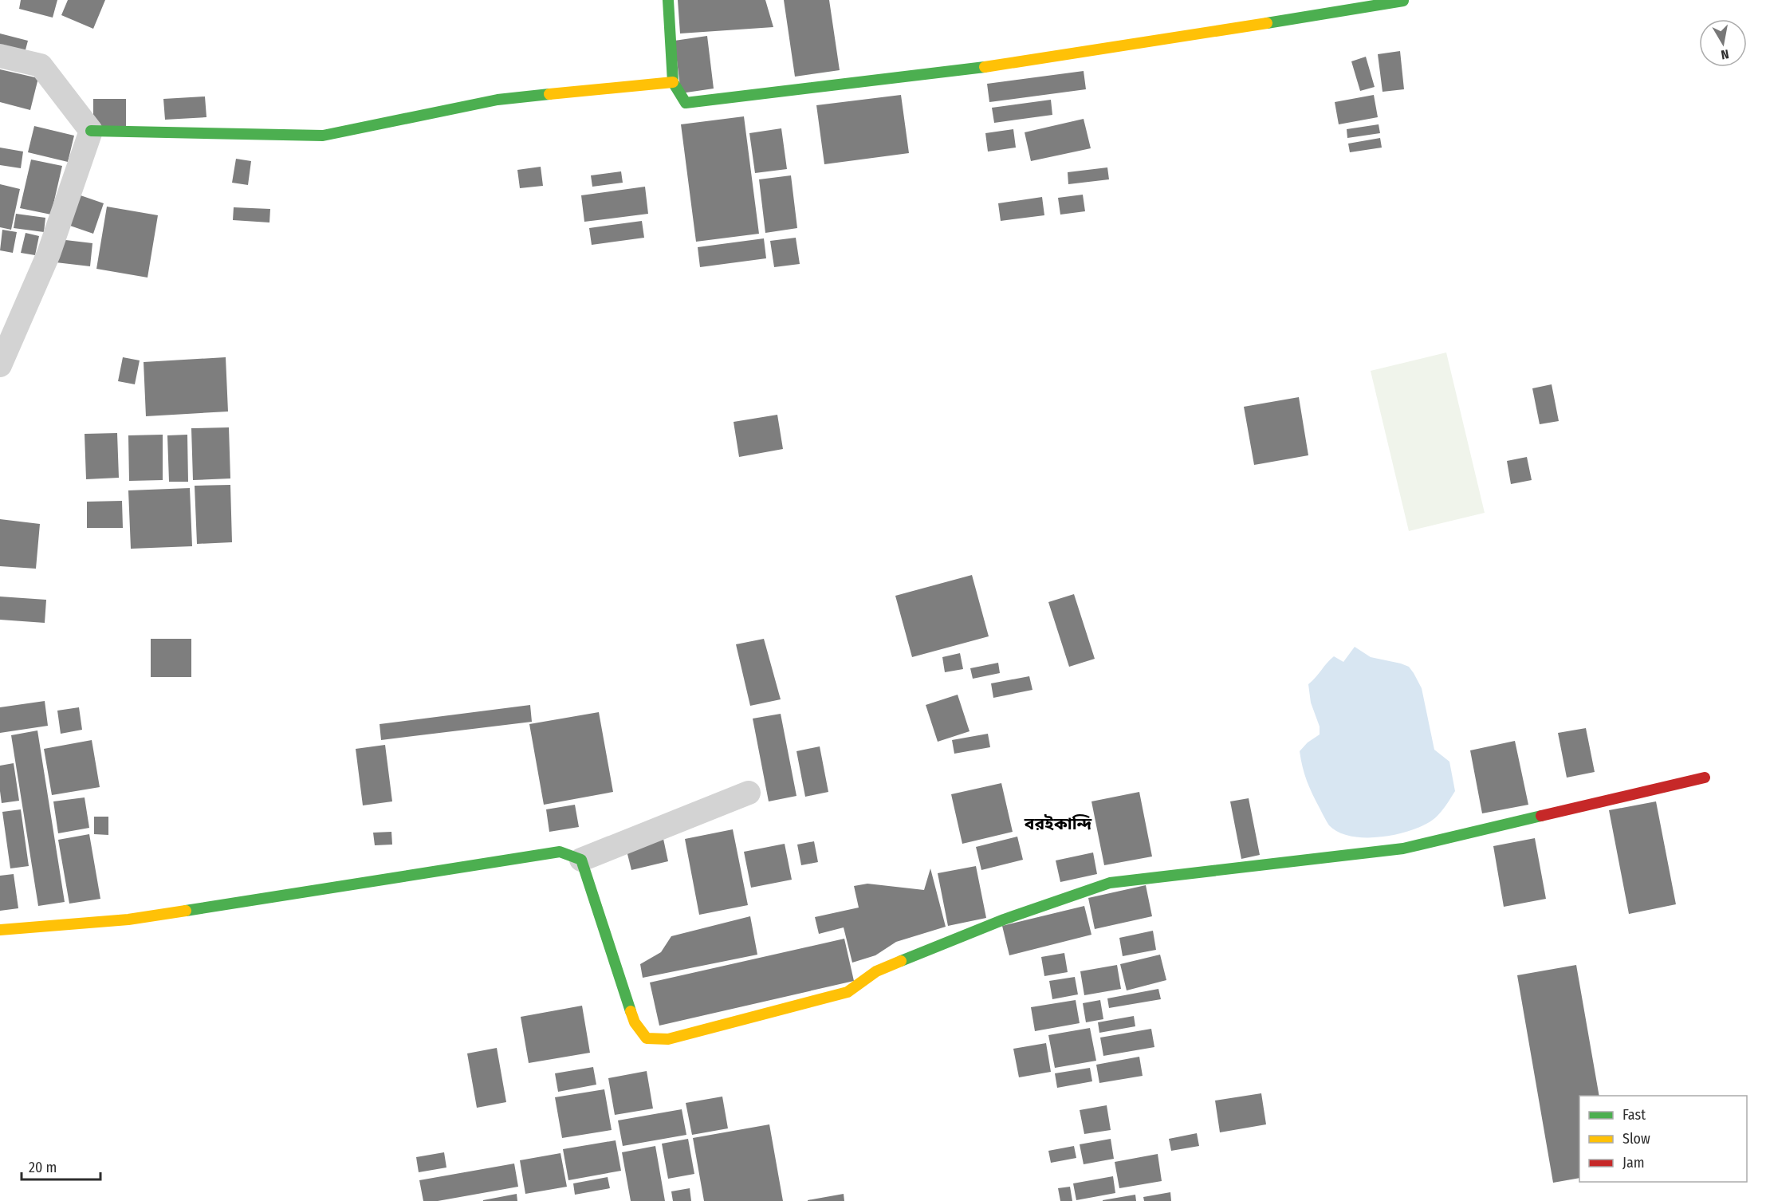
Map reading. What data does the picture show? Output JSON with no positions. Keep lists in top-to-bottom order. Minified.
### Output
{"districts":["বরইকান্দি"],"legend":["Fast","Slow","Jam"],"scale_bar":"20 m","north":"bottom"}
